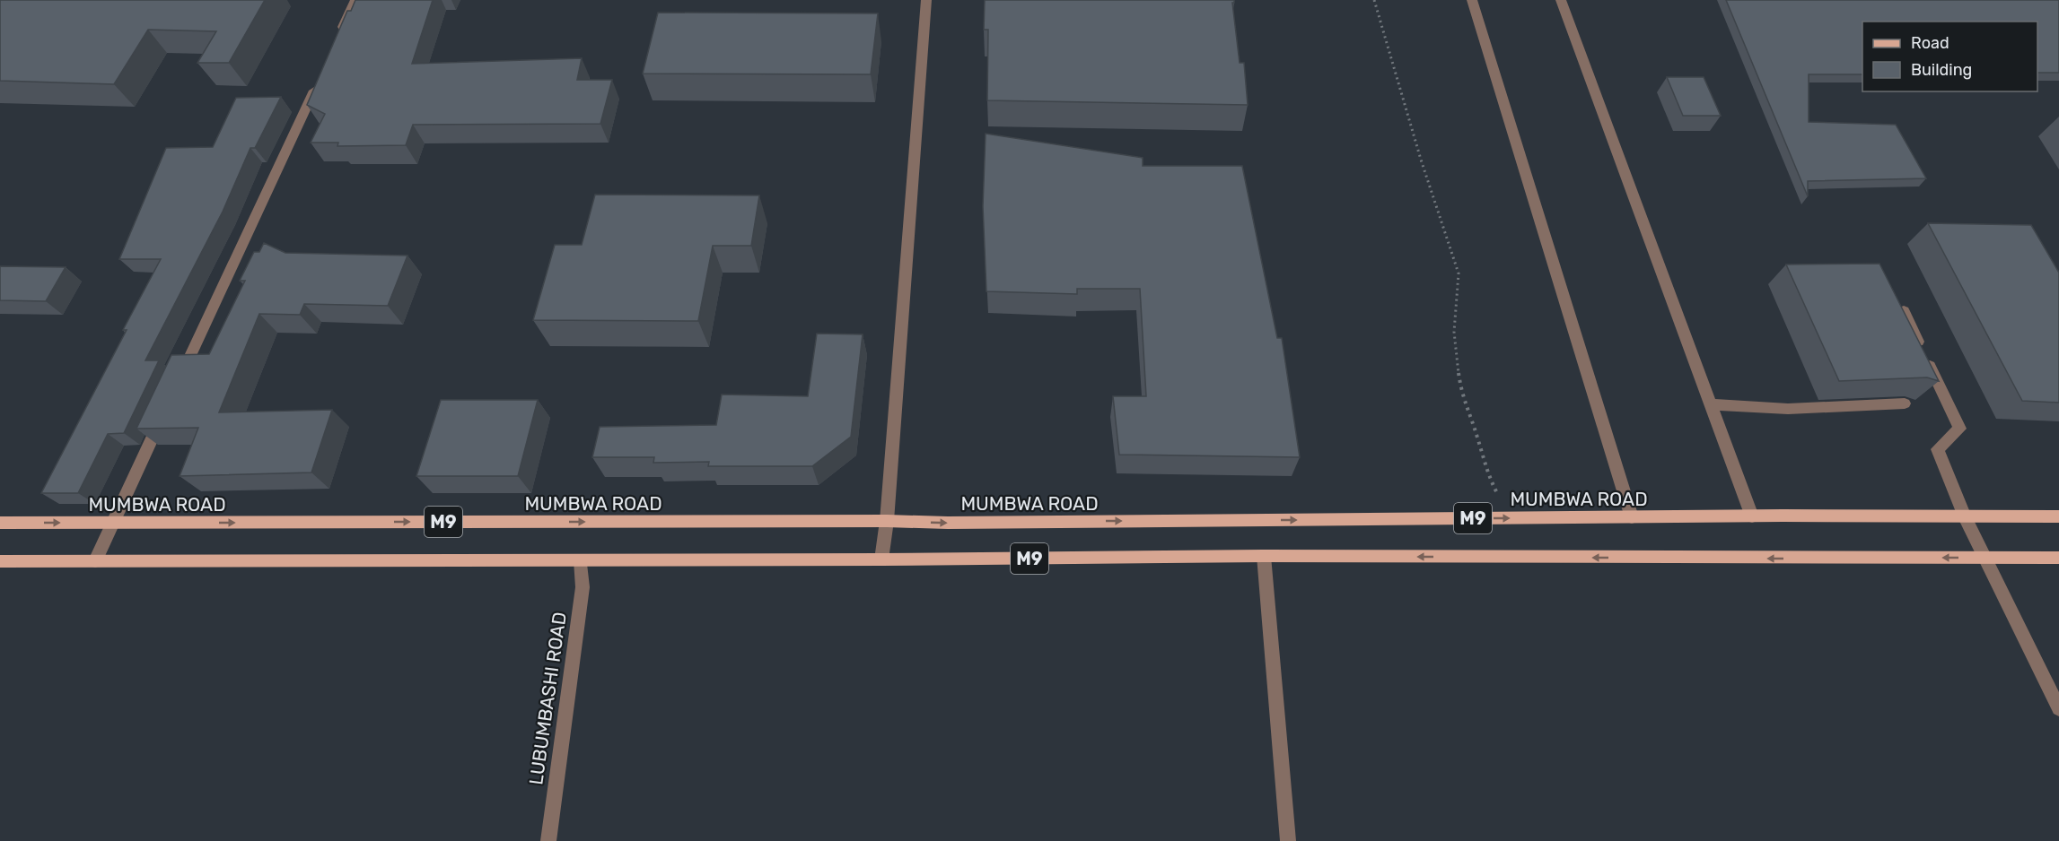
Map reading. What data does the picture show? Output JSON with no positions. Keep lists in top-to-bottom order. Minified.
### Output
{"streets":{"main road":["MUMBWA ROAD","M9"],"street":["LUBUMBASHI ROAD"]},"crossings":[["M9","LUBUMBASHI ROAD"]],"legend":["Road","Building"]}
